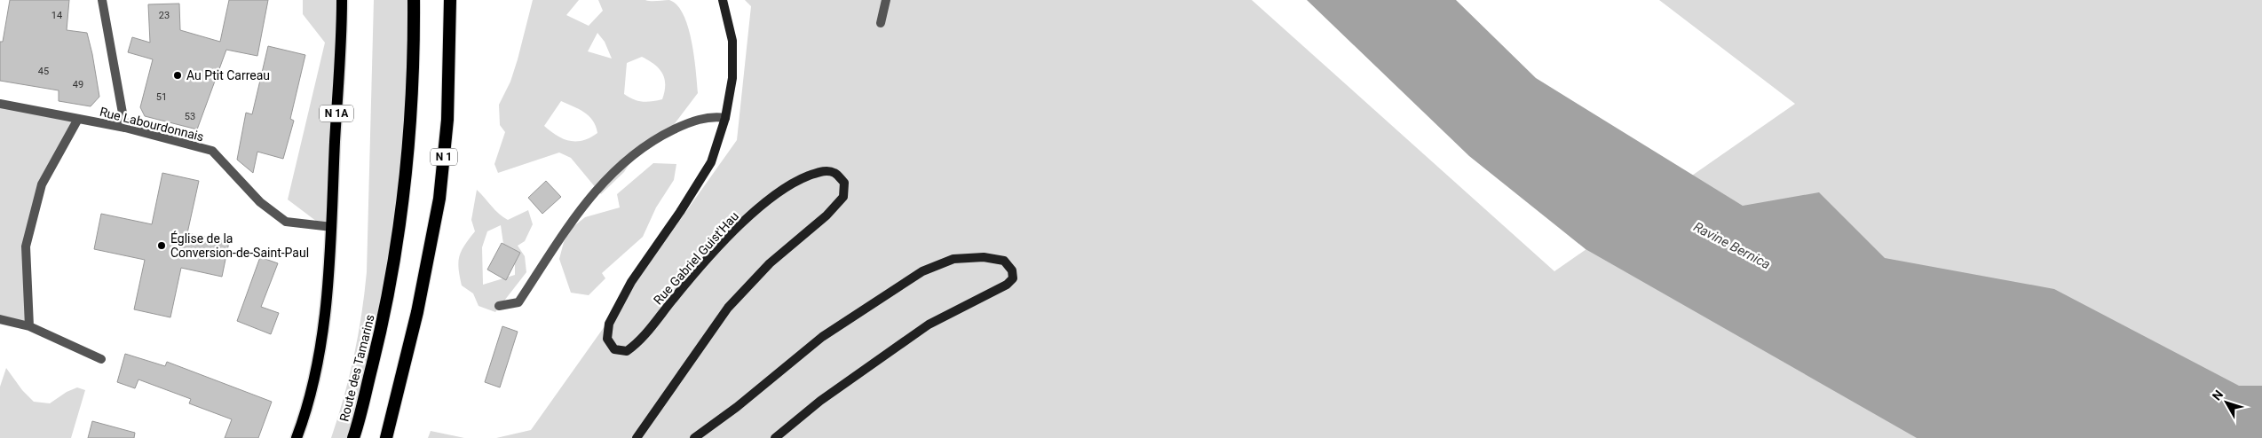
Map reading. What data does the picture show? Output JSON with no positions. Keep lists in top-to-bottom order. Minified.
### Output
{"streets":{"highway":["N 1","Route des Tamarins"],"main road":["N 1A","Rue Gabriel Guist'Hau"],"street":["Rue Labourdonnais"]},"crossings":[["N 1A","Rue Labourdonnais"]],"water":["Ravine Bernica"],"places":["Au Ptit Carreau","Église de la Conversion-de-Saint-Paul"],"house_numbers":["14","23","45","49","51","53"],"north":"top left"}
